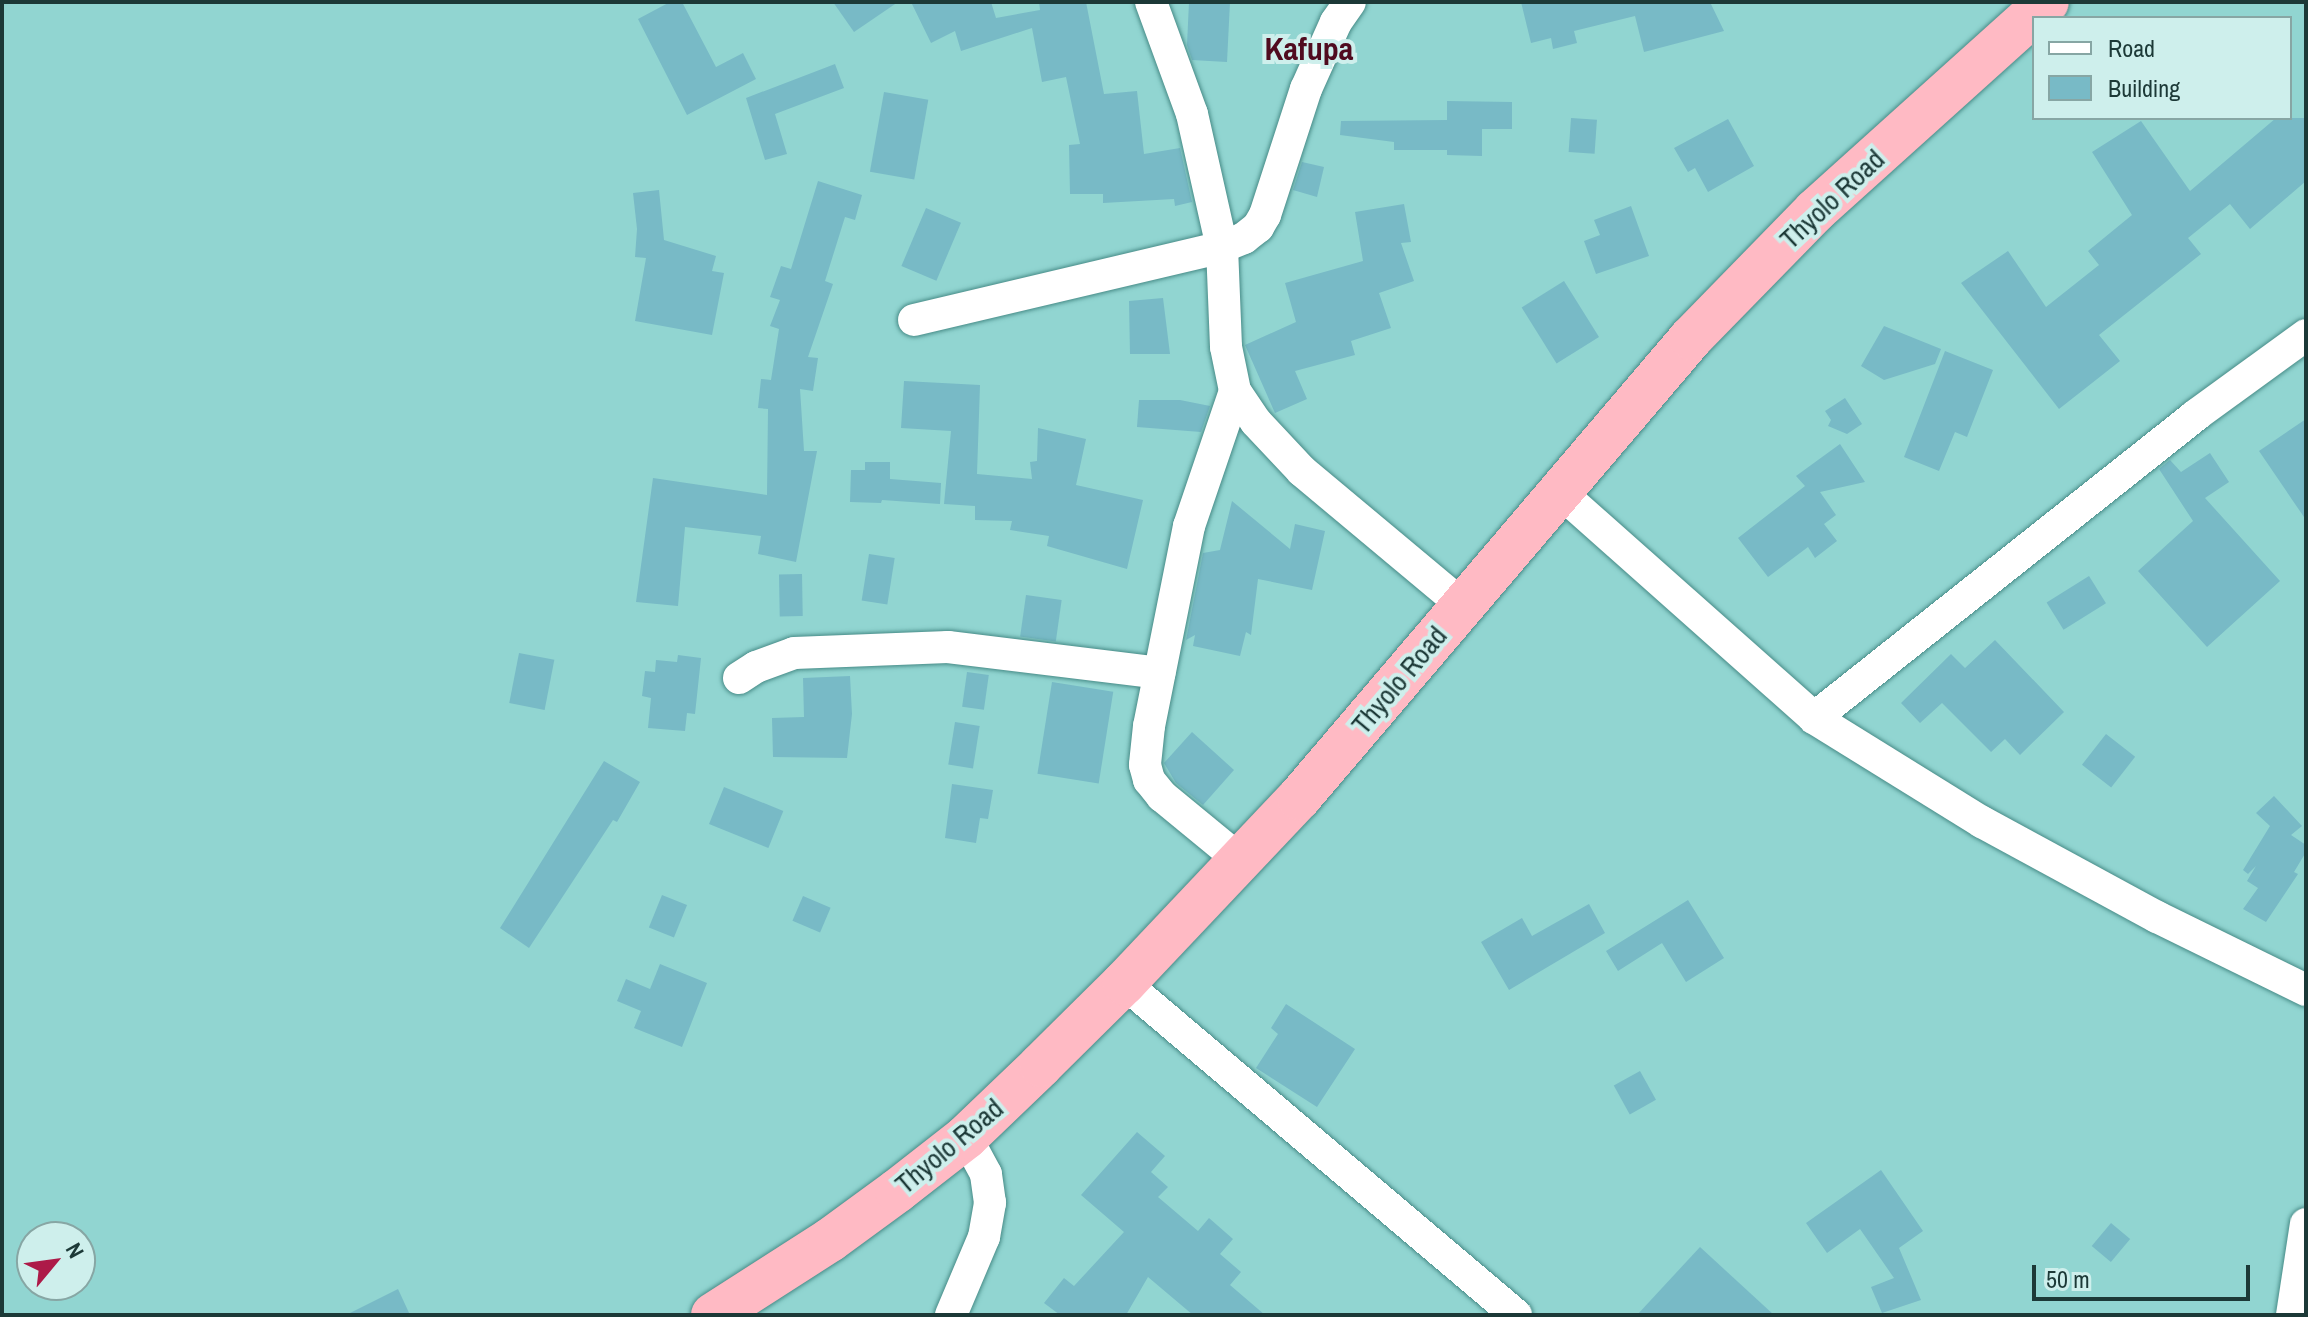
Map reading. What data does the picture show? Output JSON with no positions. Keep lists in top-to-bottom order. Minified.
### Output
{"streets":{"highway":["Thyolo Road"]},"districts":["Kafupa"],"legend":["Road","Building"],"scale_bar":"50 m","north":"top right"}
